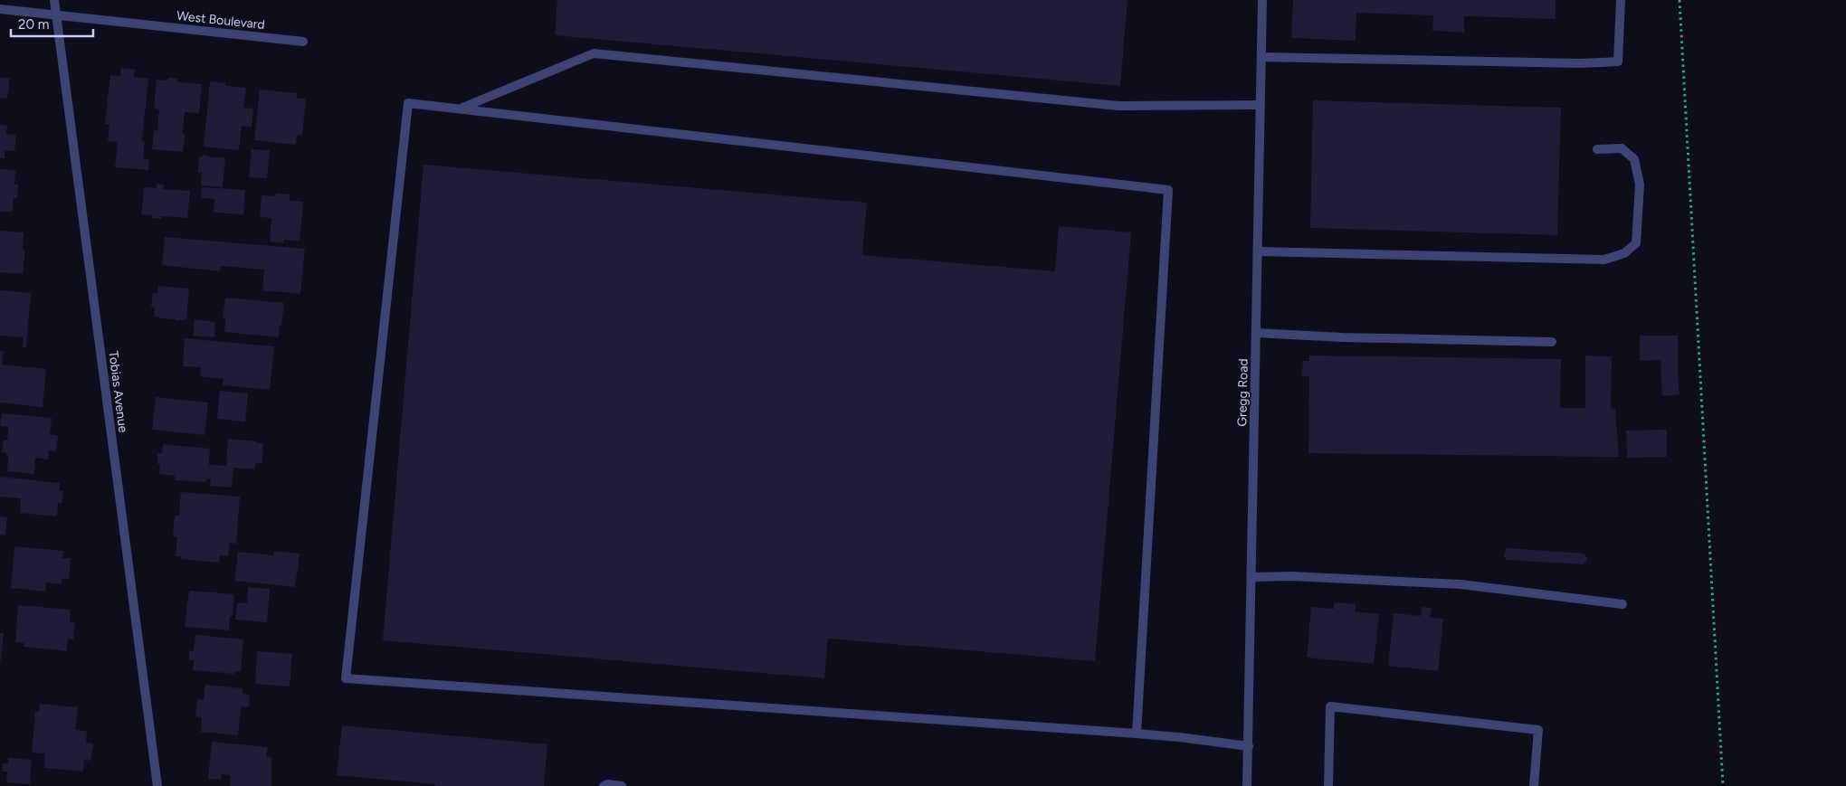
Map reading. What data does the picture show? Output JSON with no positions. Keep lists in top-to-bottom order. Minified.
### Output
{"streets":{"street":["West Boulevard","Tobias Avenue","Gregg Road"]},"crossings":[["West Boulevard","Tobias Avenue"]],"scale_bar":"20 m"}
